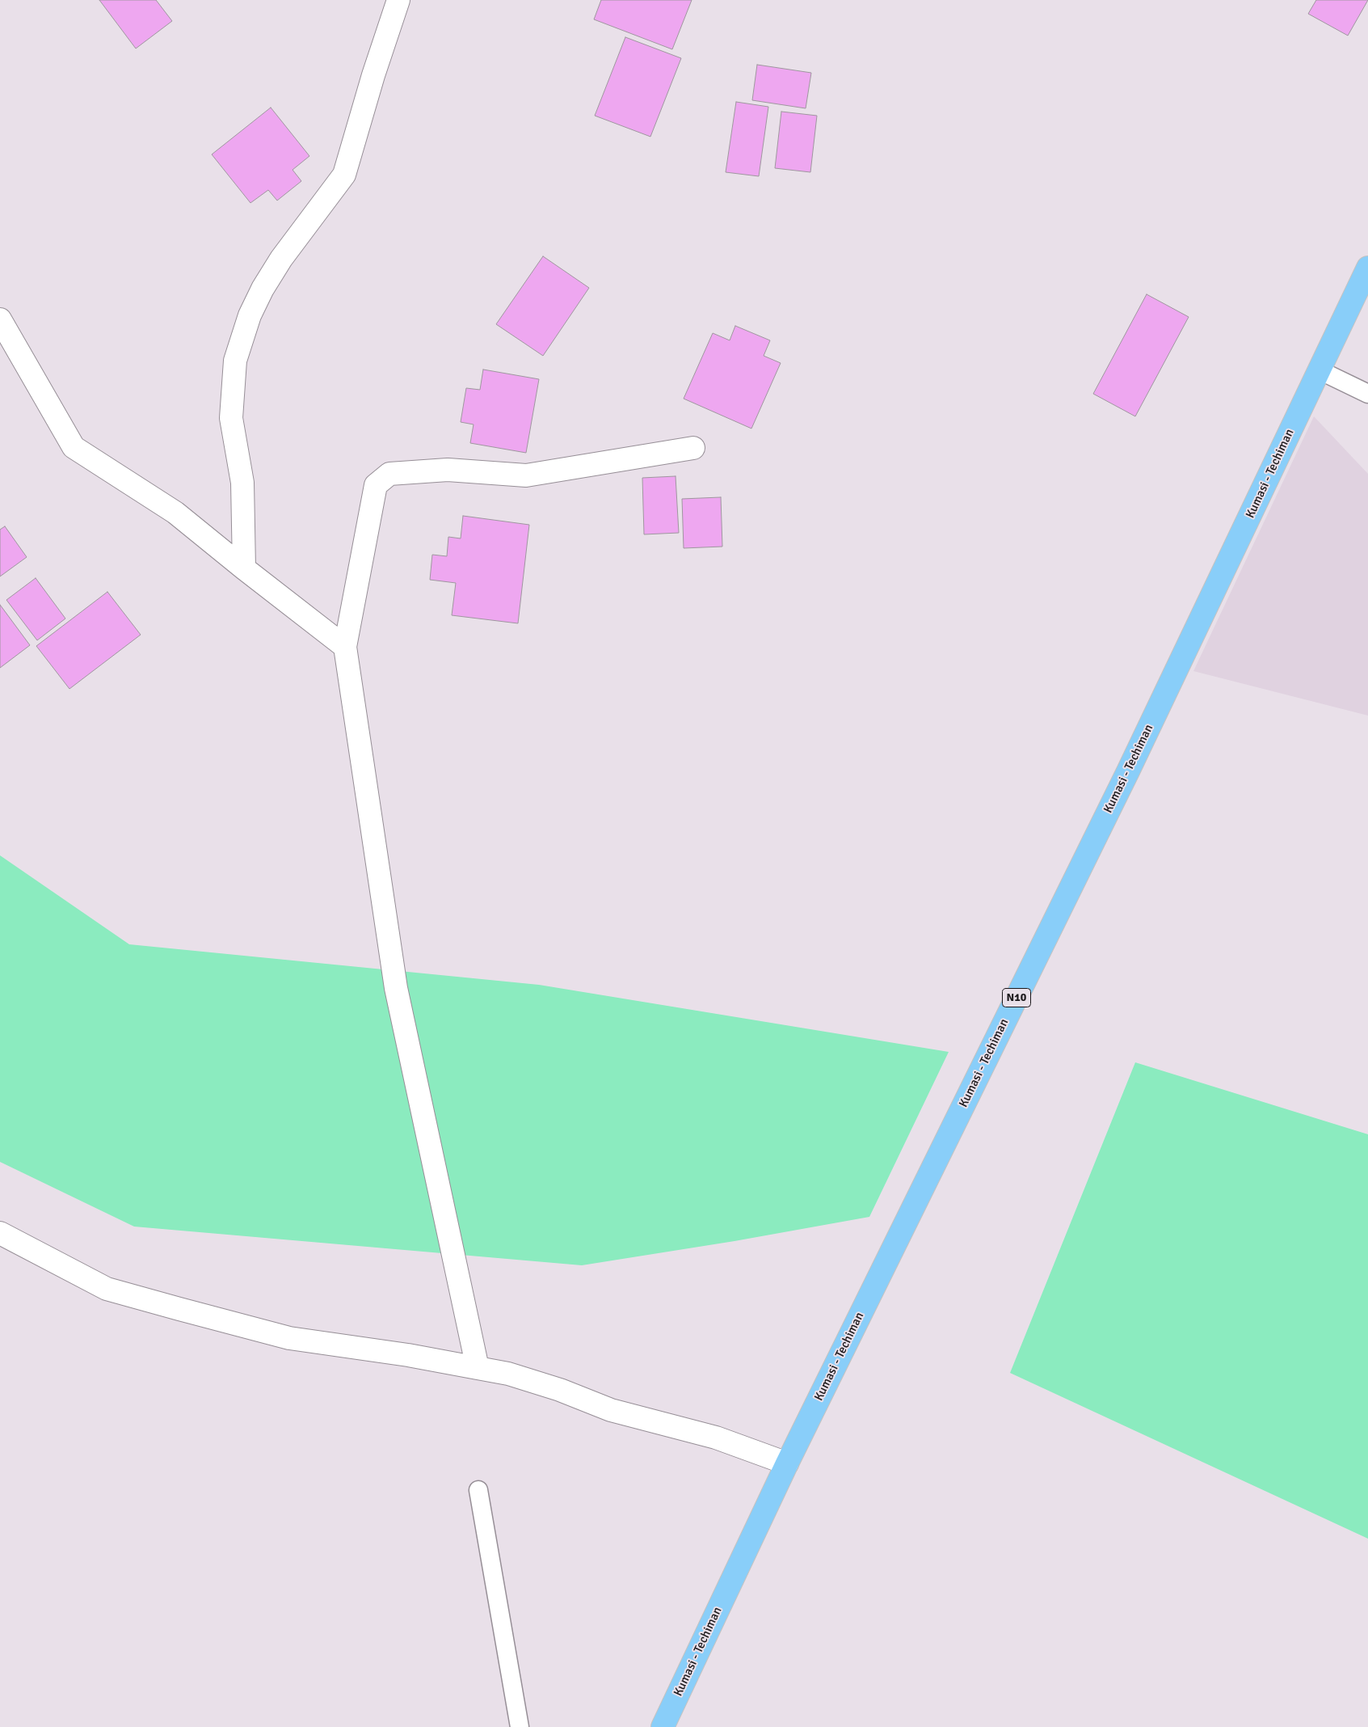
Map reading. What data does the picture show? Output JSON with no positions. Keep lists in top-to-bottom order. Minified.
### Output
{"streets":{"highway":["Kumasi - Techiman","N10"]}}
